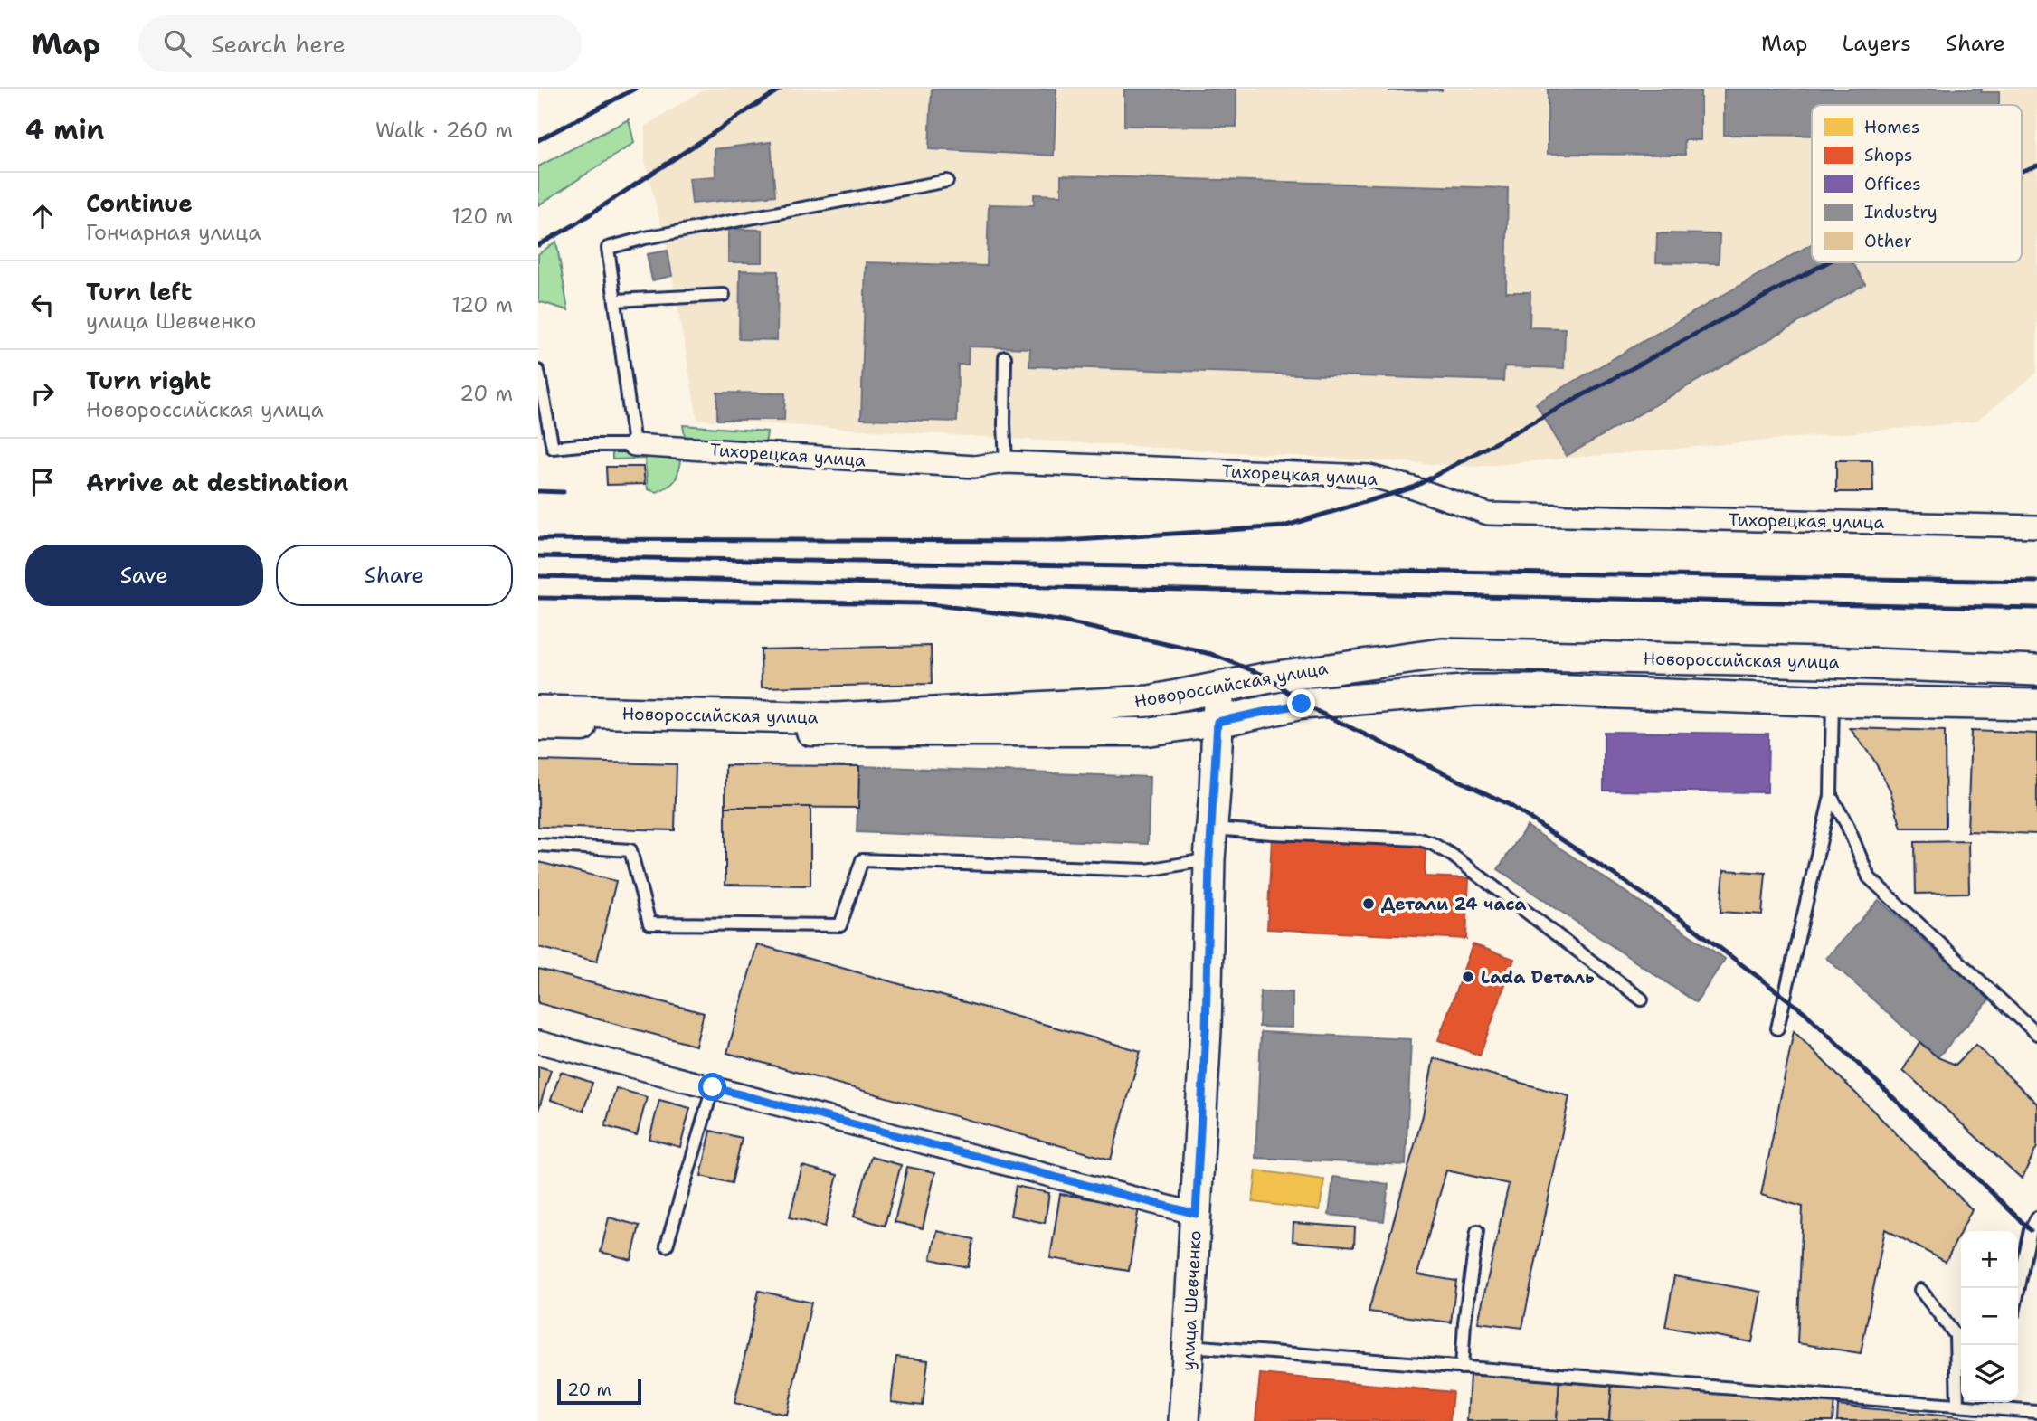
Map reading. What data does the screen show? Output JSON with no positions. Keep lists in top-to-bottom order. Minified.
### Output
{"streets":{"main road":["Новороссийская улица","улица Шевченко"],"street":["Тихорецкая улица"]},"crossings":[["Новороссийская улица","улица Шевченко"]],"places":["Детали 24 часа","Lada Dеталь"],"legend":["Homes","Shops","Offices","Industry","Other"],"scale_bar":"20 m","page":{"header":"Map","search":"Search here","nav":["Map","Layers","Share"],"heading":["4 min","Walk · 260 m"],"list":[["Continue","Гончарная улица","120 m"],["Turn left","улица Шевченко","120 m"],["Turn right","Новороссийская улица","20 m"],"Arrive at destination"],"buttons":["Save","Share"],"map_buttons":["+","−"],"scale":"20 m"}}
